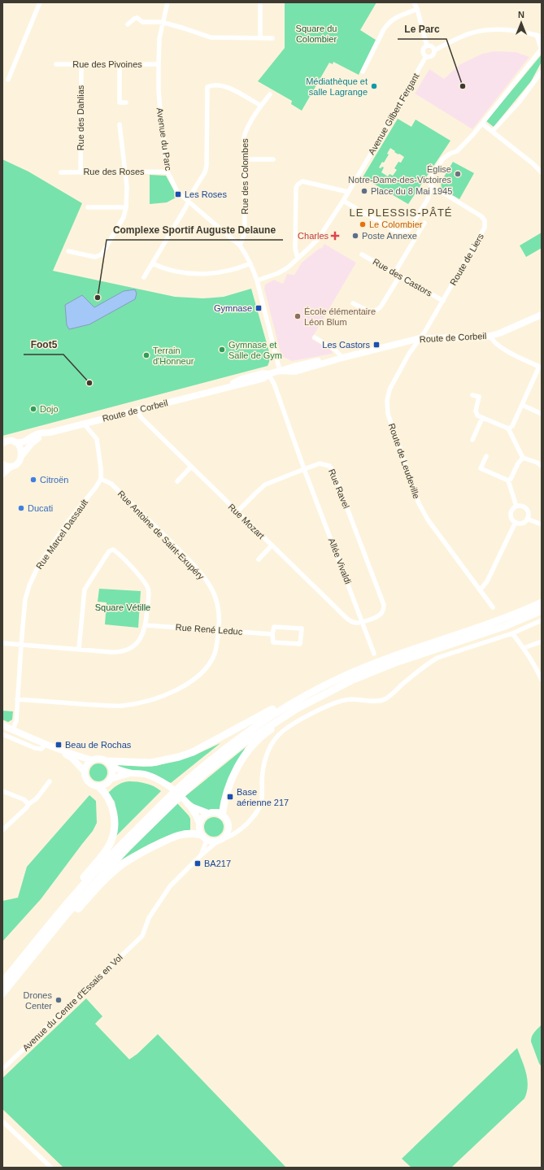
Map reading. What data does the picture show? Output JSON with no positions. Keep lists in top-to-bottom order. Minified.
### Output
{"streets":{"street":["Rue des Pivoines","Avenue Gilbert Fergant","Rue des Dahlias","Avenue du Parc","Rue des Roses","Rue des Colombes","Route de Liers","Rue des Castors","Route de Corbeil","Route de Leudeville","Rue Ravel","Rue Mozart","Rue Marcel Dassault","Rue Antoine de Saint-Exupéry","Allée Vivaldi","Rue René Leduc","Avenue du Centre d'Essais en Vol"]},"crossings":[["Rue des Pivoines","Rue des Dahlias"],["Rue des Pivoines","Avenue du Parc"],["Avenue Gilbert Fergant","Avenue du Parc"],["Rue des Dahlias","Rue des Roses"],["Avenue du Parc","Rue des Roses"],["Avenue du Parc","Rue des Colombes"],["Avenue du Parc","Route de Corbeil"],["Route de Liers","Rue des Castors"],["Route de Liers","Route de Corbeil"],["Route de Liers","Route de Leudeville"],["Route de Corbeil","Route de Leudeville"],["Route de Corbeil","Rue Mozart"],["Rue Ravel","Rue Mozart"],["Rue Ravel","Allée Vivaldi"],["Rue Mozart","Allée Vivaldi"],["Rue Marcel Dassault","Rue Antoine de Saint-Exupéry"],["Rue Antoine de Saint-Exupéry","Rue René Leduc"]],"districts":["LE PLESSIS-PÂTÉ"],"parks":["Square du Colombier","Square Vétille"],"places":{"other":["Médiathèque et salle Lagrange","Le Parc","Église Notre-Dame-des-Victoires","Place du 8 Mai 1945","Le Colombier","Poste Annexe","Complexe Sportif Auguste Delaune","École élémentaire Léon Blum","Gymnase et Salle de Gym","Terrain d'Honneur","Foot5","Dojo","Citroën","Ducati","Drones Center"],"transit":["Les Roses","Gymnase","Les Castors","Beau de Rochas","Base aérienne 217","BA217"],"health":["Charles"]},"north":"top"}
